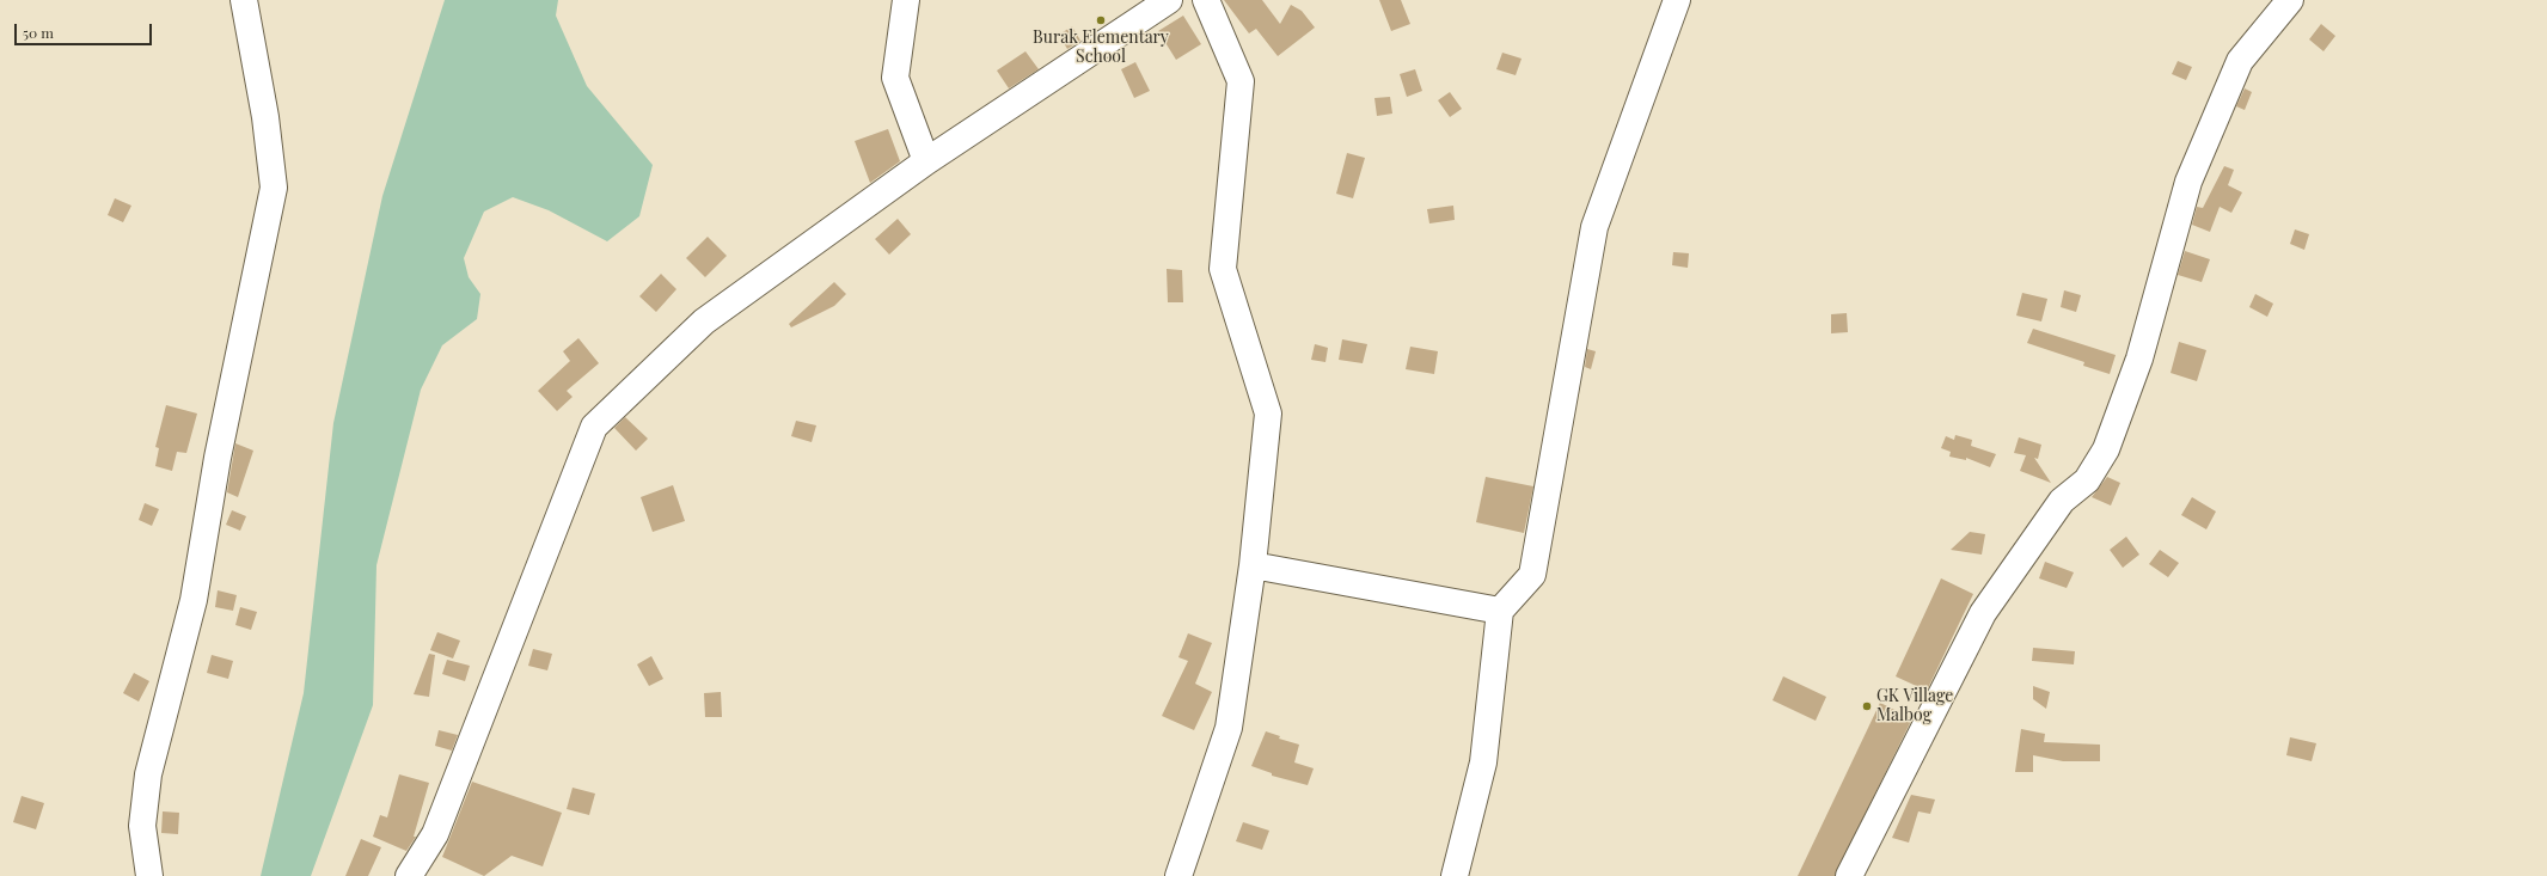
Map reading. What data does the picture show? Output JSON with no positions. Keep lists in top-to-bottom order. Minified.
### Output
{"places":["Burak Elementary School","GK Village Malbog"],"scale_bar":"50 m"}
